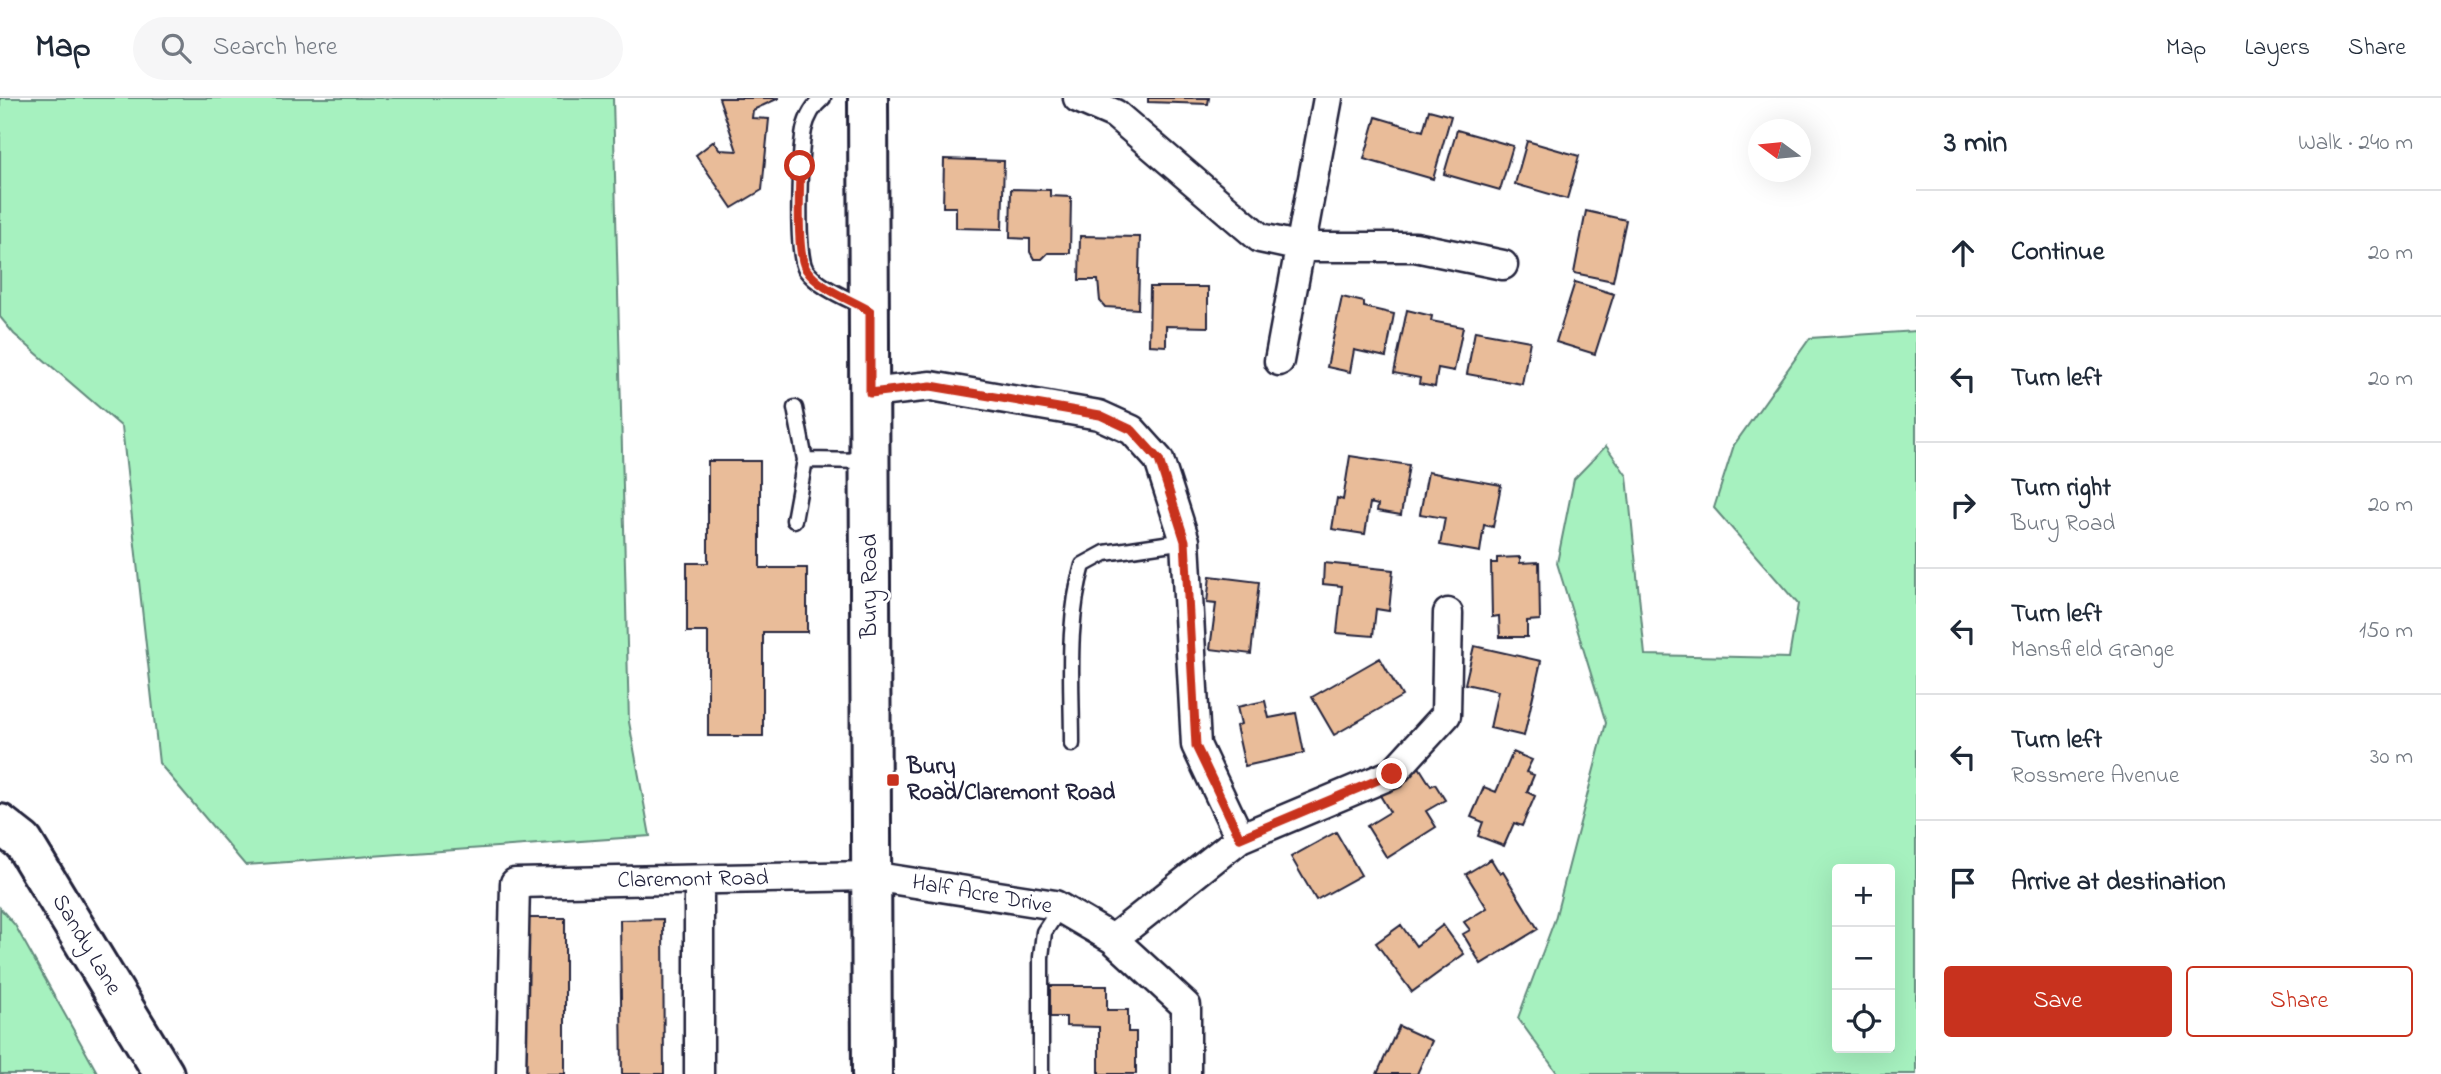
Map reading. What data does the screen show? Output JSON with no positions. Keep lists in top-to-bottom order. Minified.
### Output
{"streets":{"main road":["Bury Road","Sandy Lane"],"street":["Claremont Road","Half Acre Drive"]},"crossings":[["Bury Road","Claremont Road"],["Bury Road","Half Acre Drive"],["Claremont Road","Half Acre Drive"]],"places":{"transit":["Bury Road/Claremont Road"]},"north":"left","page":{"header":"Map","search":"Search here","nav":["Map","Layers","Share"],"heading":["3 min","Walk · 240 m"],"list":[["Continue","20 m"],["Turn left","20 m"],["Turn right","Bury Road","20 m"],["Turn left","Mansfield Grange","150 m"],["Turn left","Rossmere Avenue","30 m"],"Arrive at destination"],"map_buttons":["+","−"],"buttons":["Save","Share"]}}
